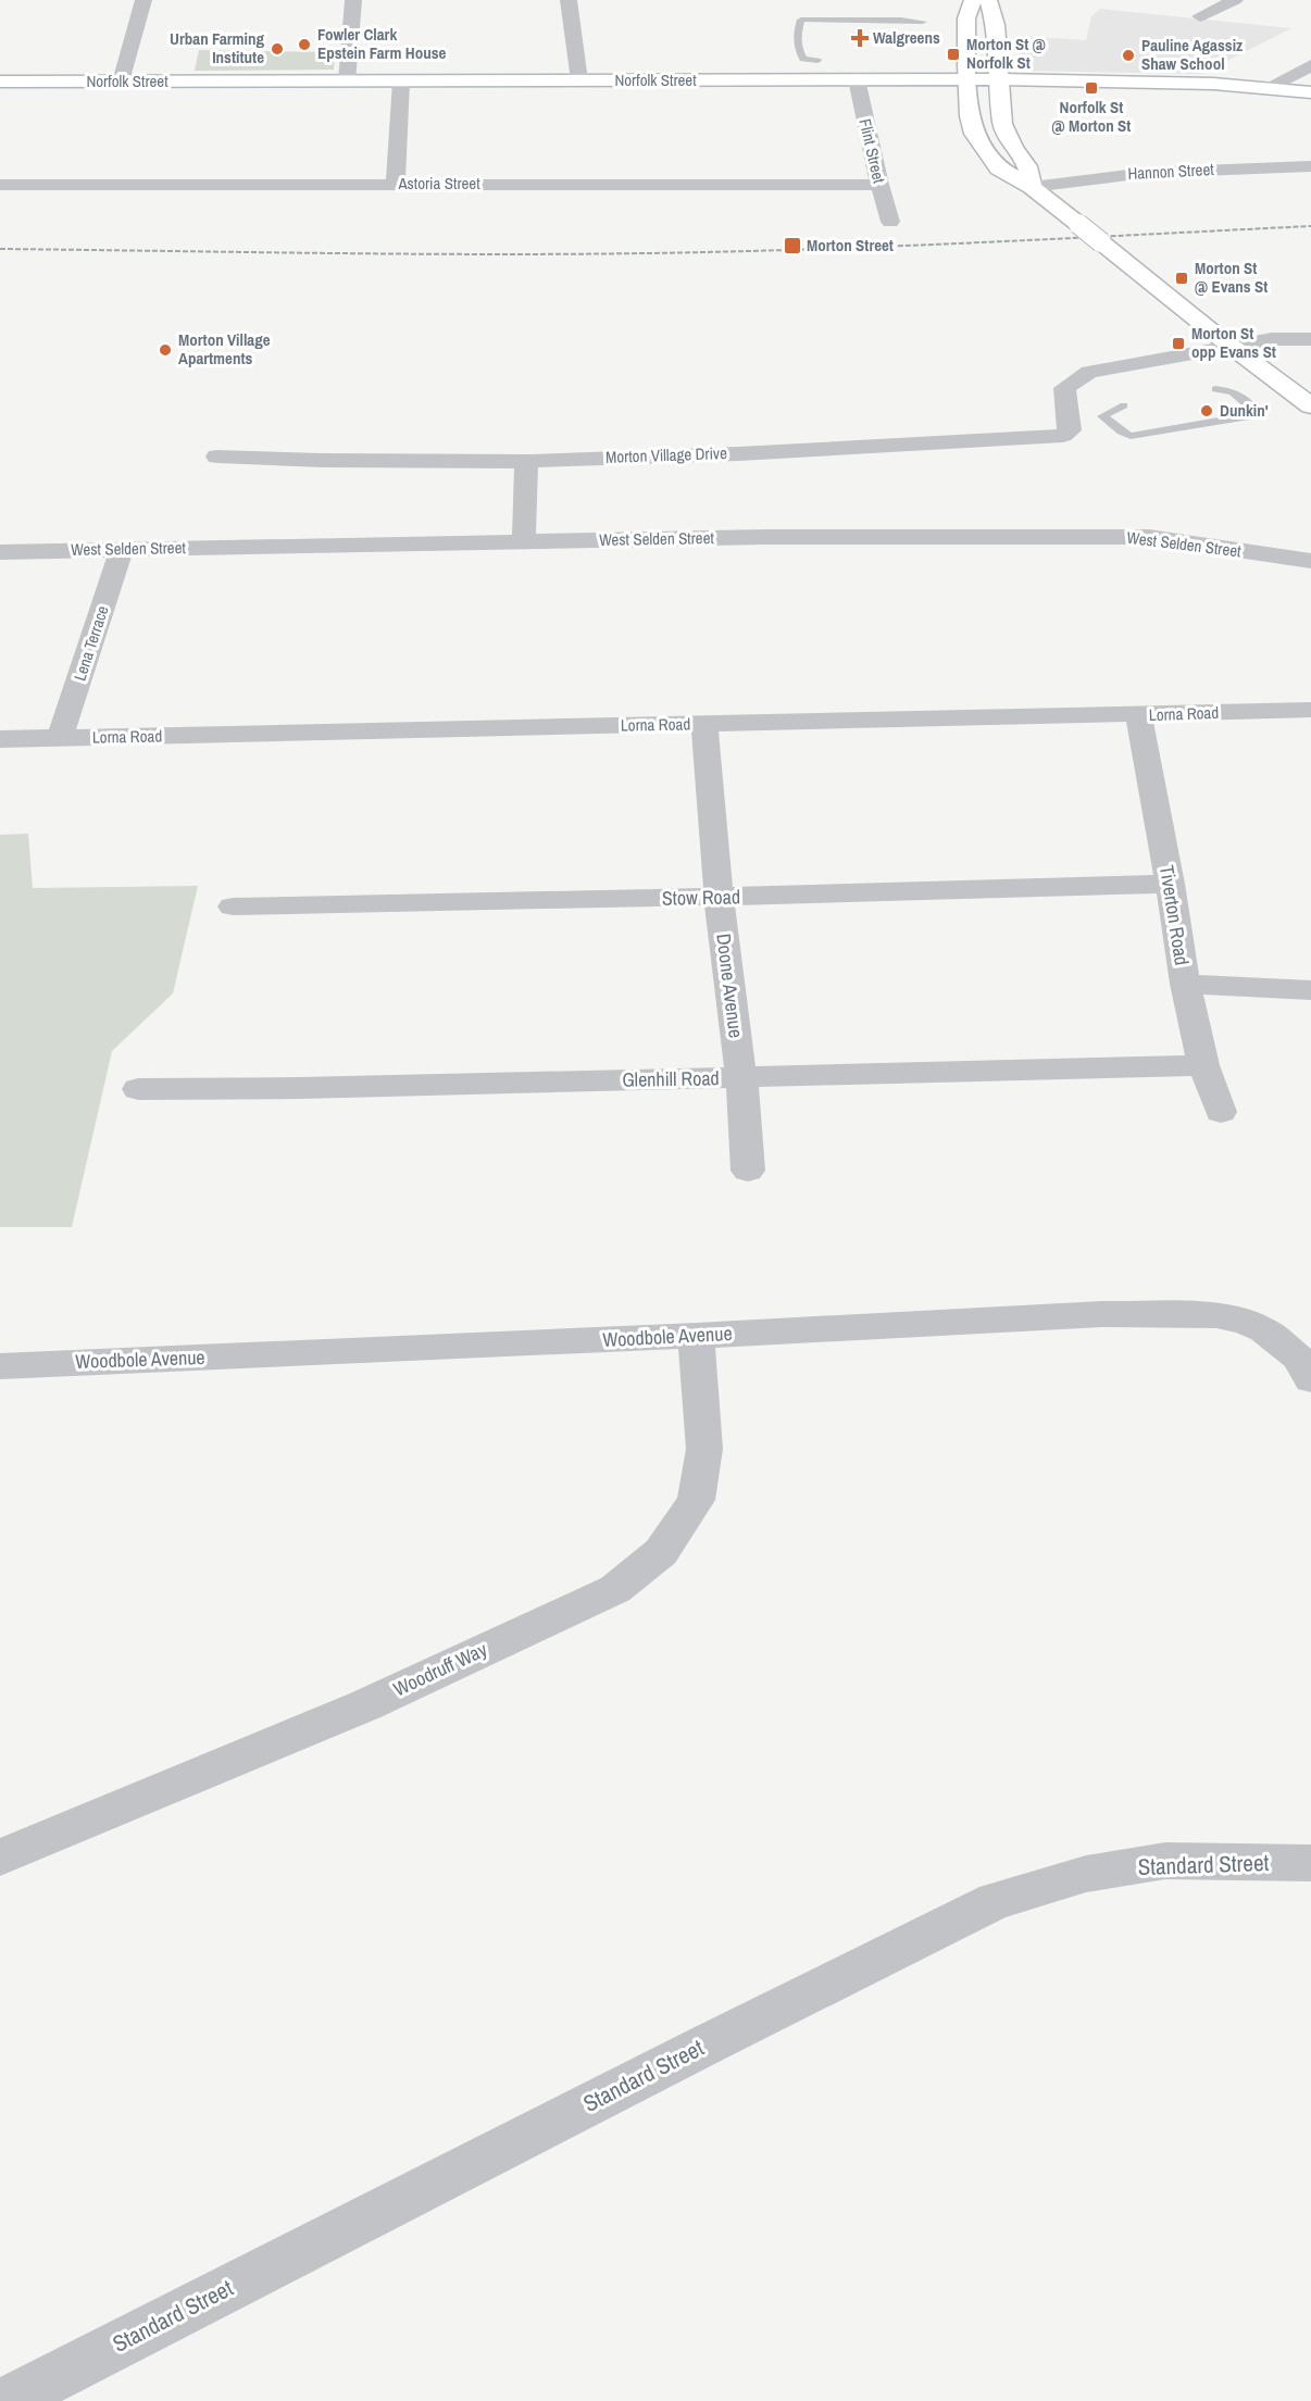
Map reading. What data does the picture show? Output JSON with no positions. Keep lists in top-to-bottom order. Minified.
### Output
{"streets":{"main road":["Norfolk Street"],"street":["Flint Street","Hannon Street","Astoria Street","Morton Village Drive","West Selden Street","Lena Terrace","Lorna Road","Stow Road","Tiverton Road","Doone Avenue","Glenhill Road","Woodbole Avenue","Woodruff Way","Standard Street"]},"crossings":[["Norfolk Street","Flint Street"],["Flint Street","Astoria Street"],["West Selden Street","Lena Terrace"],["Lena Terrace","Lorna Road"],["Lorna Road","Tiverton Road"],["Lorna Road","Doone Avenue"],["Stow Road","Tiverton Road"],["Stow Road","Doone Avenue"],["Tiverton Road","Glenhill Road"],["Doone Avenue","Glenhill Road"],["Woodbole Avenue","Woodruff Way"]],"places":{"health":["Walgreens"],"other":["Fowler Clark Epstein Farm House","Urban Farming Institute","Pauline Agassiz Shaw School","Morton Village Apartments","Dunkin'"],"transit":["Morton St @ Norfolk St","Norfolk St @ Morton St","Morton Street","Morton St @ Evans St","Morton St opp Evans St"]}}
